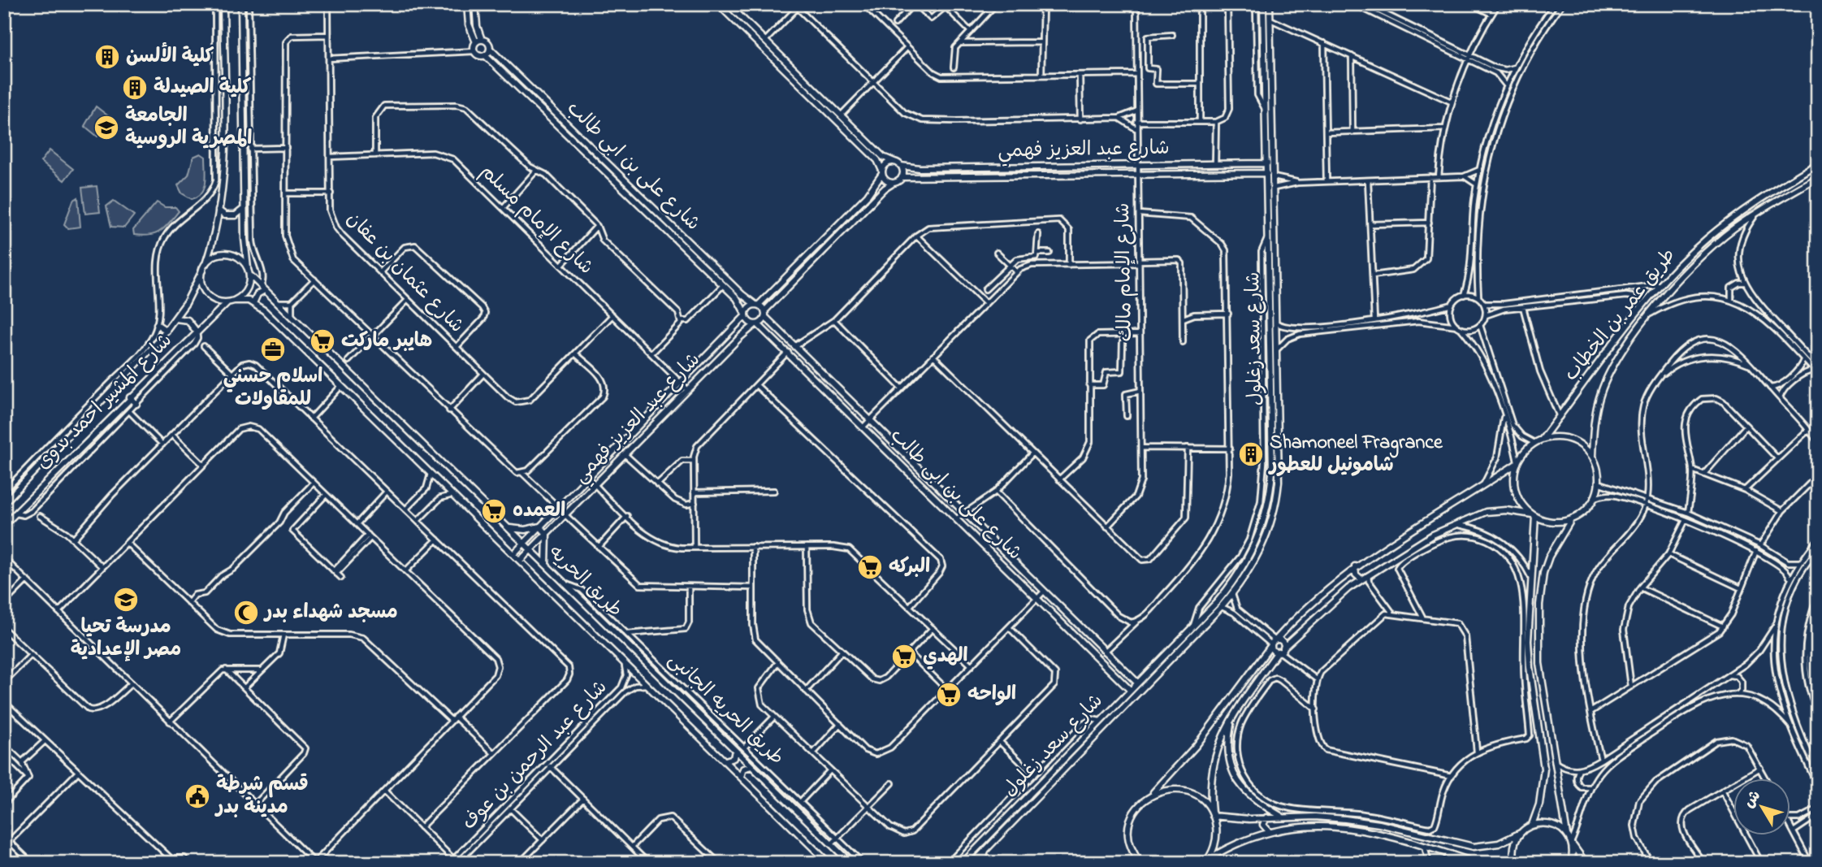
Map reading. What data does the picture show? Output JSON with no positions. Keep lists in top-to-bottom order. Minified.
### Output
{"streets":{"street":["شارع عبد العزيز فهمي","شارع على بن ابى طالب","شارع الإمام مسلم","شارع الإمام مالك","شارع عثمان بن عفان","طريق عمر بن الخطاب","شارع سعد زغلول","شارع المشير احمد بدوى","طريق الحريه","طريق الحريه الجانبى","شارع عبد الرحمن بن عوف"]},"crossings":[["شارع عبد العزيز فهمي","شارع على بن ابى طالب"],["شارع عبد العزيز فهمي","شارع الإمام مسلم"],["شارع عبد العزيز فهمي","شارع الإمام مالك"],["شارع عبد العزيز فهمي","شارع سعد زغلول"],["شارع عبد العزيز فهمي","طريق الحريه"],["شارع على بن ابى طالب","شارع سعد زغلول"],["شارع الإمام مسلم","شارع عثمان بن عفان"],["شارع المشير احمد بدوى","طريق الحريه"],["طريق الحريه","طريق الحريه الجانبى"],["طريق الحريه","شارع عبد الرحمن بن عوف"]],"places":{"building":["كلية الألسن","كلية الصيدلة","Shamoneel Fragrance شامونيل للعطور"],"school or university":["الجامعة المصرية الروسية","مدرسة تحيا مصر الإعدادية"],"supermarket":["هايبر ماركت","العمده","البركه","الهدي","الواحه"],"office":["اسلام حسني للمقاولات"],"mosque":["مسجد شهداء بدر"],"public building":["قسم شرطة مدينة بدر"]},"north":"top left"}
